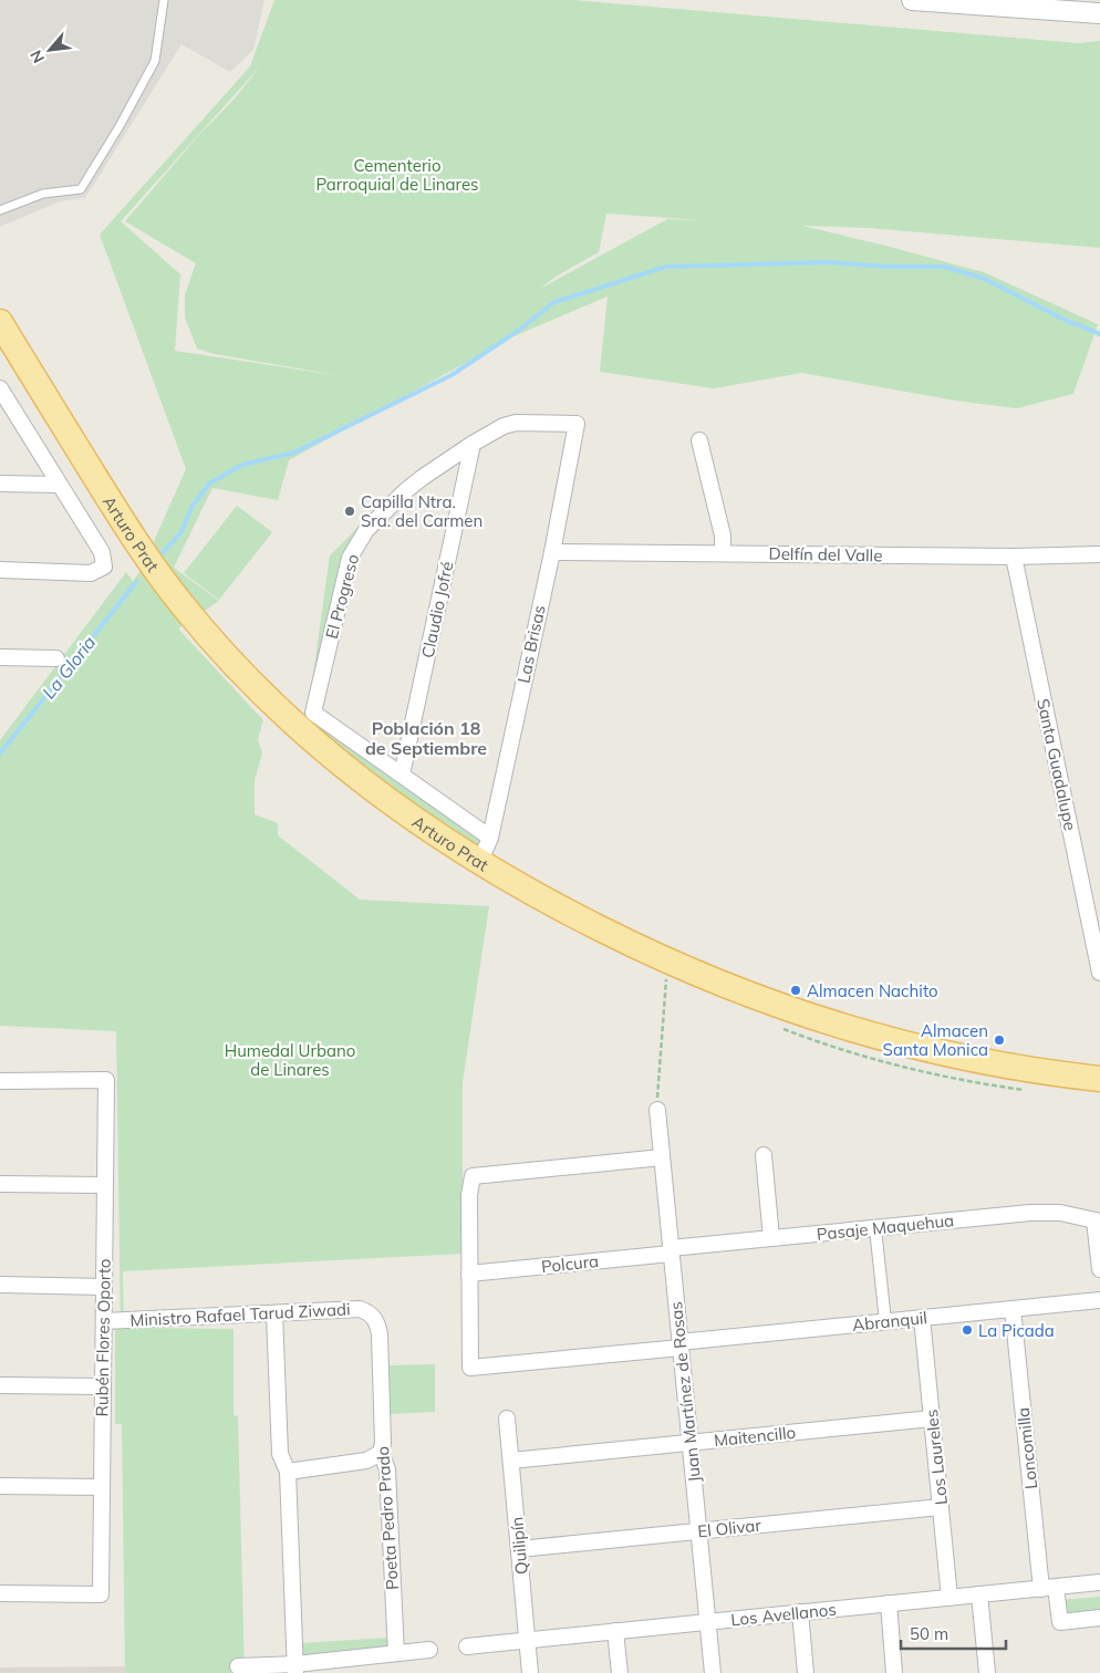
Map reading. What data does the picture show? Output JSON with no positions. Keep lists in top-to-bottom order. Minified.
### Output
{"streets":{"main road":["Arturo Prat"],"street":["Delfín del Valle","El Progreso","Claudio Jofré","Las Brisas","Santa Guadalupe","Pasaje Maquehua","Polcura","Ministro Rafael Tarud Ziwadi","Abranquil","Rubén Flores Oporto","Juan Martínez de Rosas","Maitencillo","Loncomilla","Los Laureles","Poeta Pedro Prado","El Olivar","Quilipín","Los Avellanos"]},"crossings":[["Arturo Prat","El Progreso"],["Arturo Prat","Claudio Jofré"],["Arturo Prat","Las Brisas"],["Delfín del Valle","Las Brisas"],["Delfín del Valle","Santa Guadalupe"],["El Progreso","Claudio Jofré"],["El Progreso","Las Brisas"],["Pasaje Maquehua","Polcura"],["Pasaje Maquehua","Juan Martínez de Rosas"],["Polcura","Abranquil"],["Polcura","Juan Martínez de Rosas"],["Ministro Rafael Tarud Ziwadi","Rubén Flores Oporto"],["Ministro Rafael Tarud Ziwadi","Poeta Pedro Prado"],["Abranquil","Juan Martínez de Rosas"],["Abranquil","Loncomilla"],["Abranquil","Los Laureles"],["Juan Martínez de Rosas","Maitencillo"],["Juan Martínez de Rosas","El Olivar"],["Juan Martínez de Rosas","Los Avellanos"],["Maitencillo","Los Laureles"],["Maitencillo","Quilipín"],["Loncomilla","Los Avellanos"],["Los Laureles","El Olivar"],["Los Laureles","Los Avellanos"],["El Olivar","Quilipín"],["Quilipín","Los Avellanos"]],"districts":["Población 18 de Septiembre"],"water":["La Gloria"],"parks":["Cementerio Parroquial de Linares","Humedal Urbano de Linares"],"places":["Capilla Ntra. Sra. del Carmen","Almacen Nachito","Almacen Santa Monica","La Picada"],"scale_bar":"50 m","north":"bottom left"}
